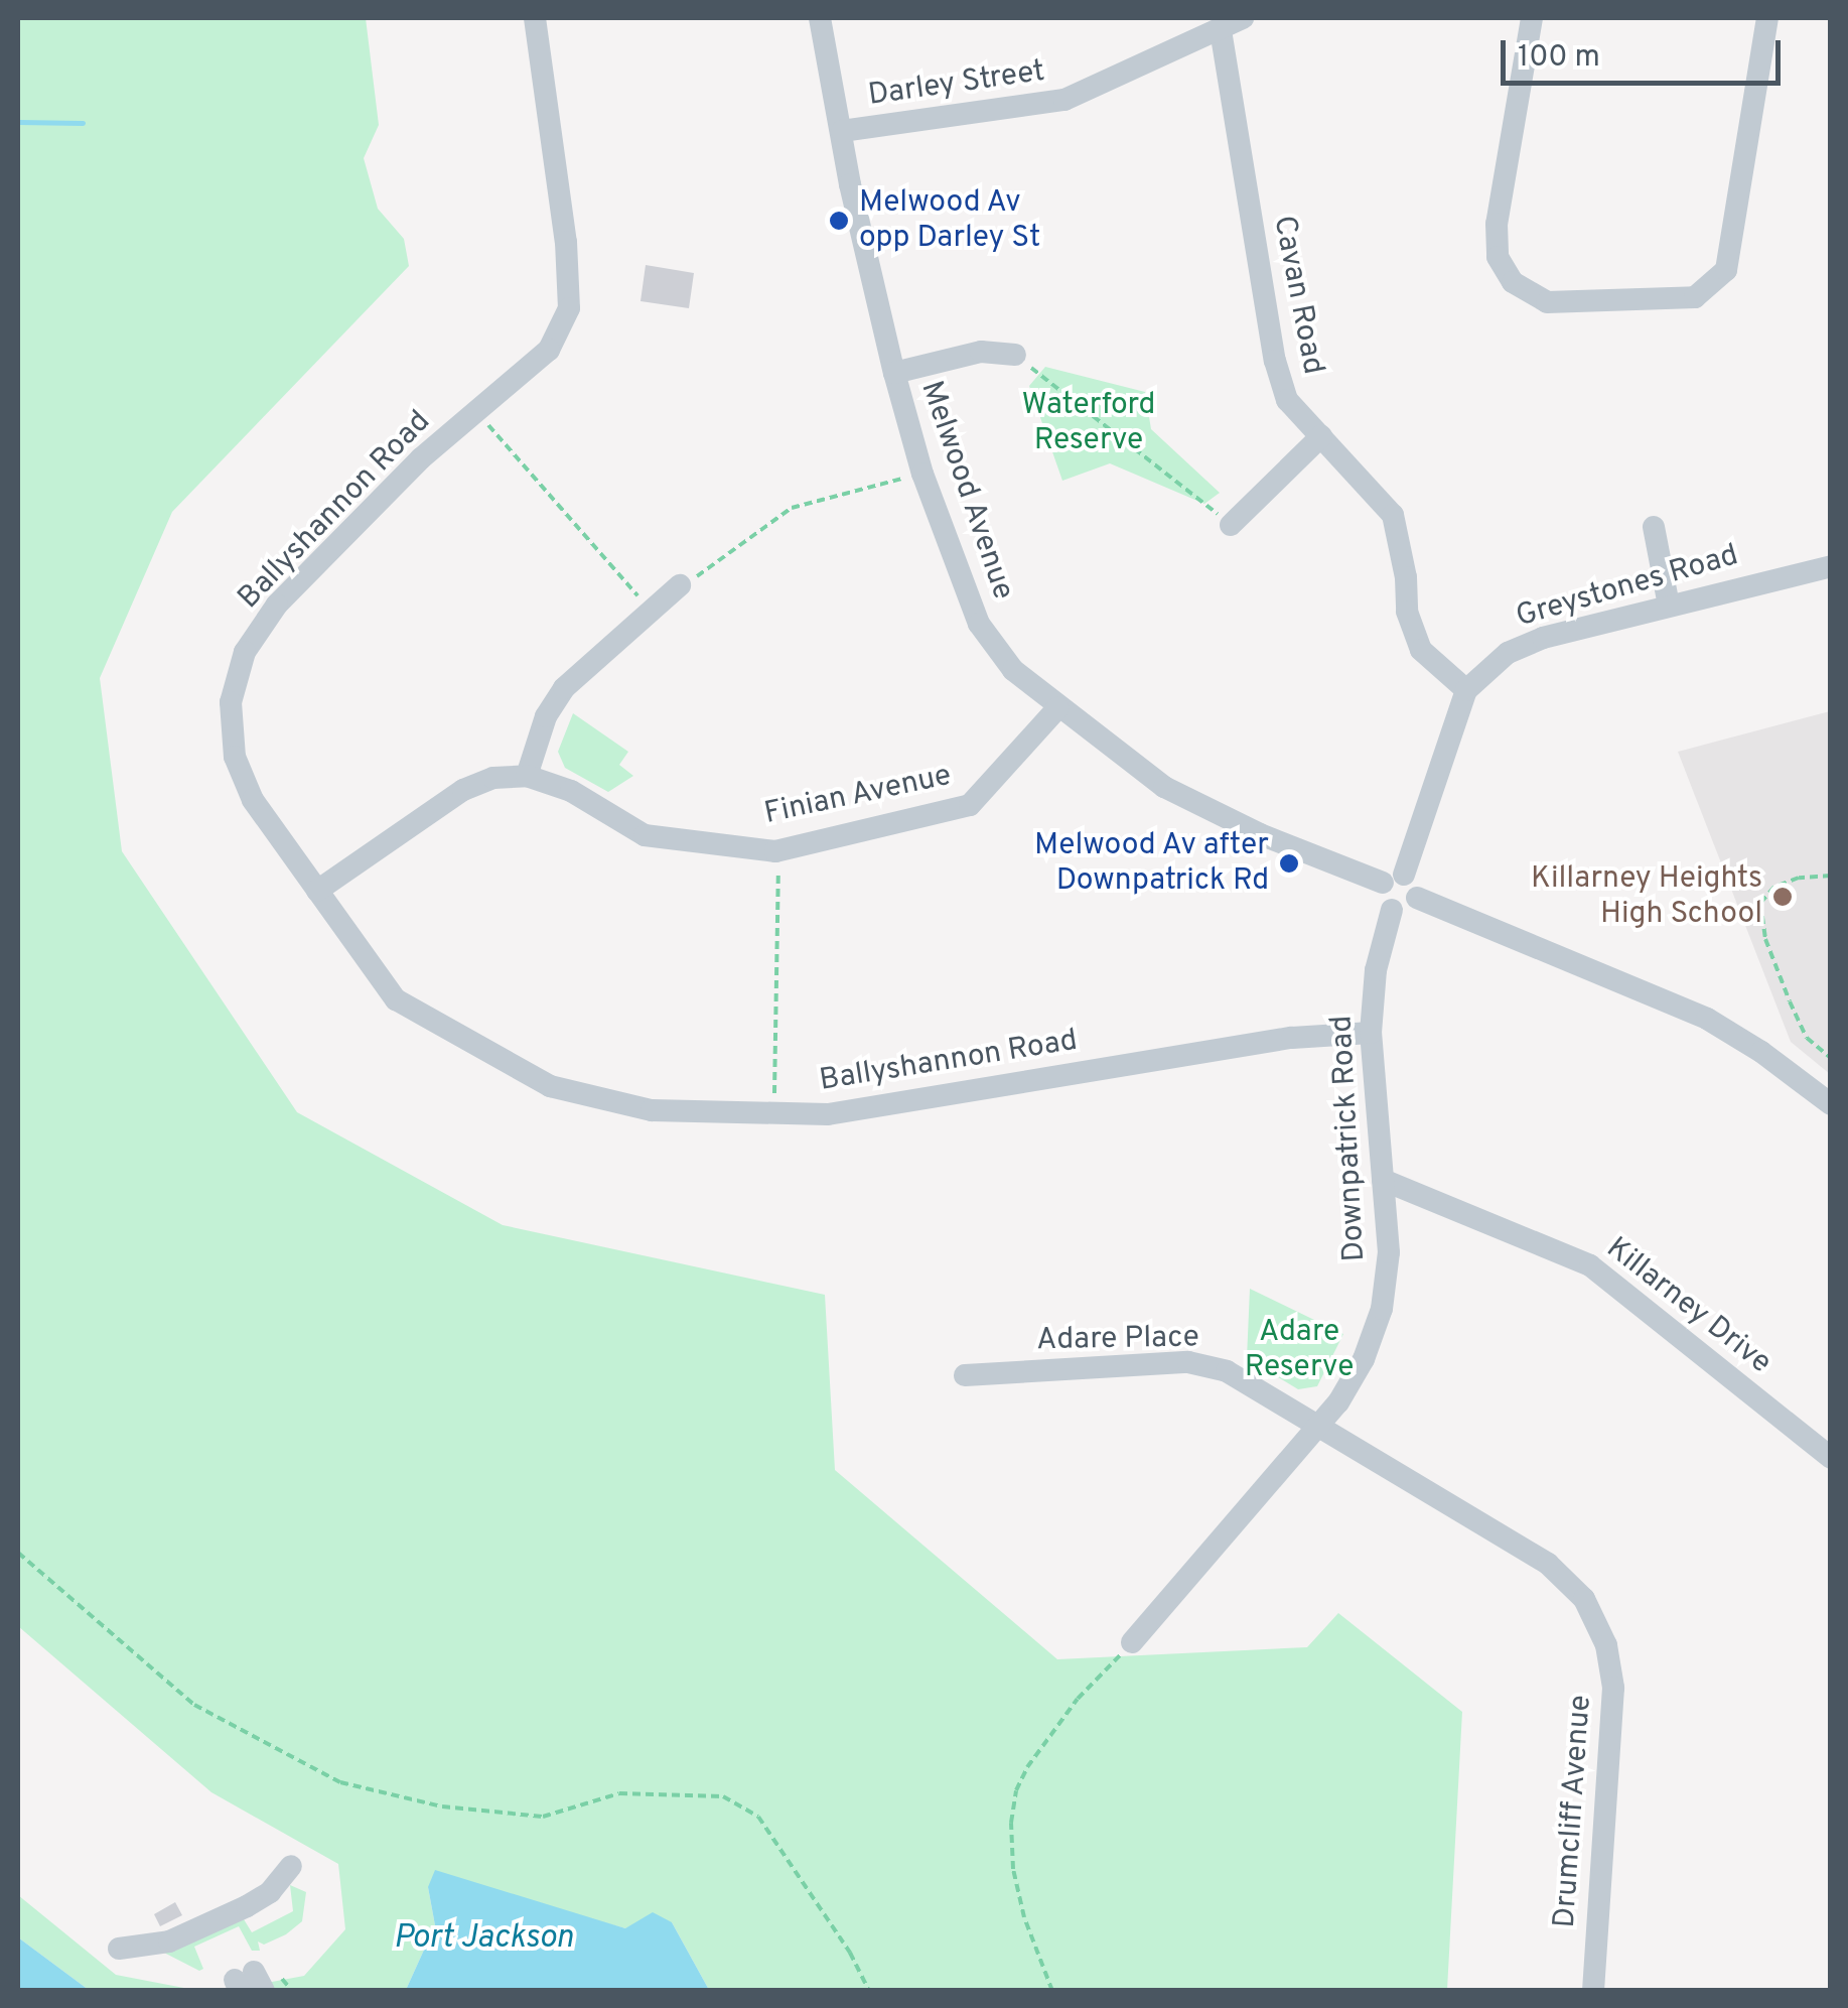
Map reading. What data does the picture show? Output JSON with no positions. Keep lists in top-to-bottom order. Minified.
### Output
{"streets":{"street":["Darley Street","Cavan Road","Melwood Avenue","Ballyshannon Road","Greystones Road","Finian Avenue","Downpatrick Road","Killarney Drive","Adare Place","Drumcliff Avenue"]},"crossings":[["Darley Street","Cavan Road"],["Darley Street","Melwood Avenue"],["Cavan Road","Greystones Road"],["Melwood Avenue","Greystones Road"],["Melwood Avenue","Finian Avenue"],["Melwood Avenue","Downpatrick Road"],["Ballyshannon Road","Finian Avenue"],["Ballyshannon Road","Downpatrick Road"],["Greystones Road","Downpatrick Road"],["Downpatrick Road","Killarney Drive"],["Downpatrick Road","Adare Place"],["Downpatrick Road","Drumcliff Avenue"],["Adare Place","Drumcliff Avenue"]],"water":["Port Jackson"],"parks":["Waterford Reserve","Adare Reserve"],"places":["Melwood Av opp Darley St","Melwood Av after Downpatrick Rd","Killarney Heights High School"],"scale_bar":"100 m"}
